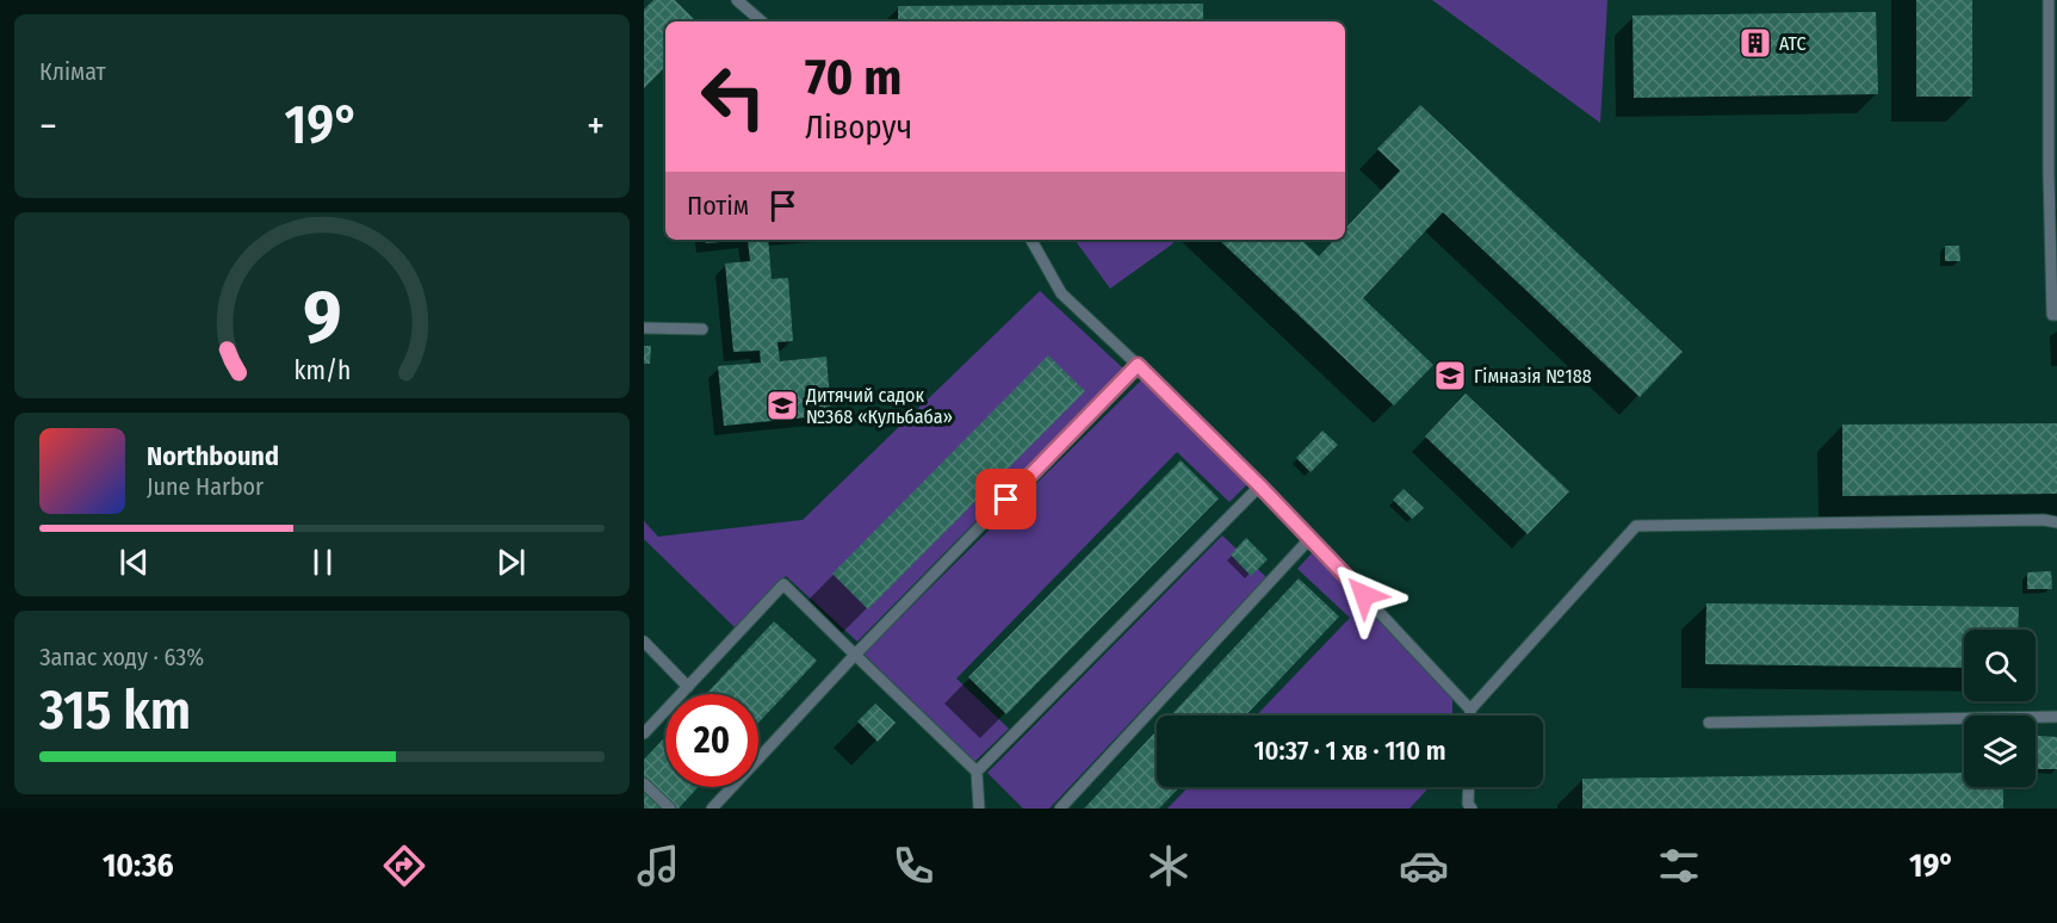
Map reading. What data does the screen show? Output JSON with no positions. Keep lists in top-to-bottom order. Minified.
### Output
{"places":{"building":["АТС"],"school or university":["Гімназія №188","Дитячий садок №368 «Кульбаба»"]},"page":{"tile":["Клімат",["Запас ходу · 63%","315 km"]],"turn":["70 m","Ліворуч"],"heat":["−","19°","+"],"then":"Потім","song":["Northbound","June Harbor"],"limit":"20","trip":"10:37 · 1 хв · 110 m","tabs":["10:36","19°"],"gauge":["9","km/h"]}}
